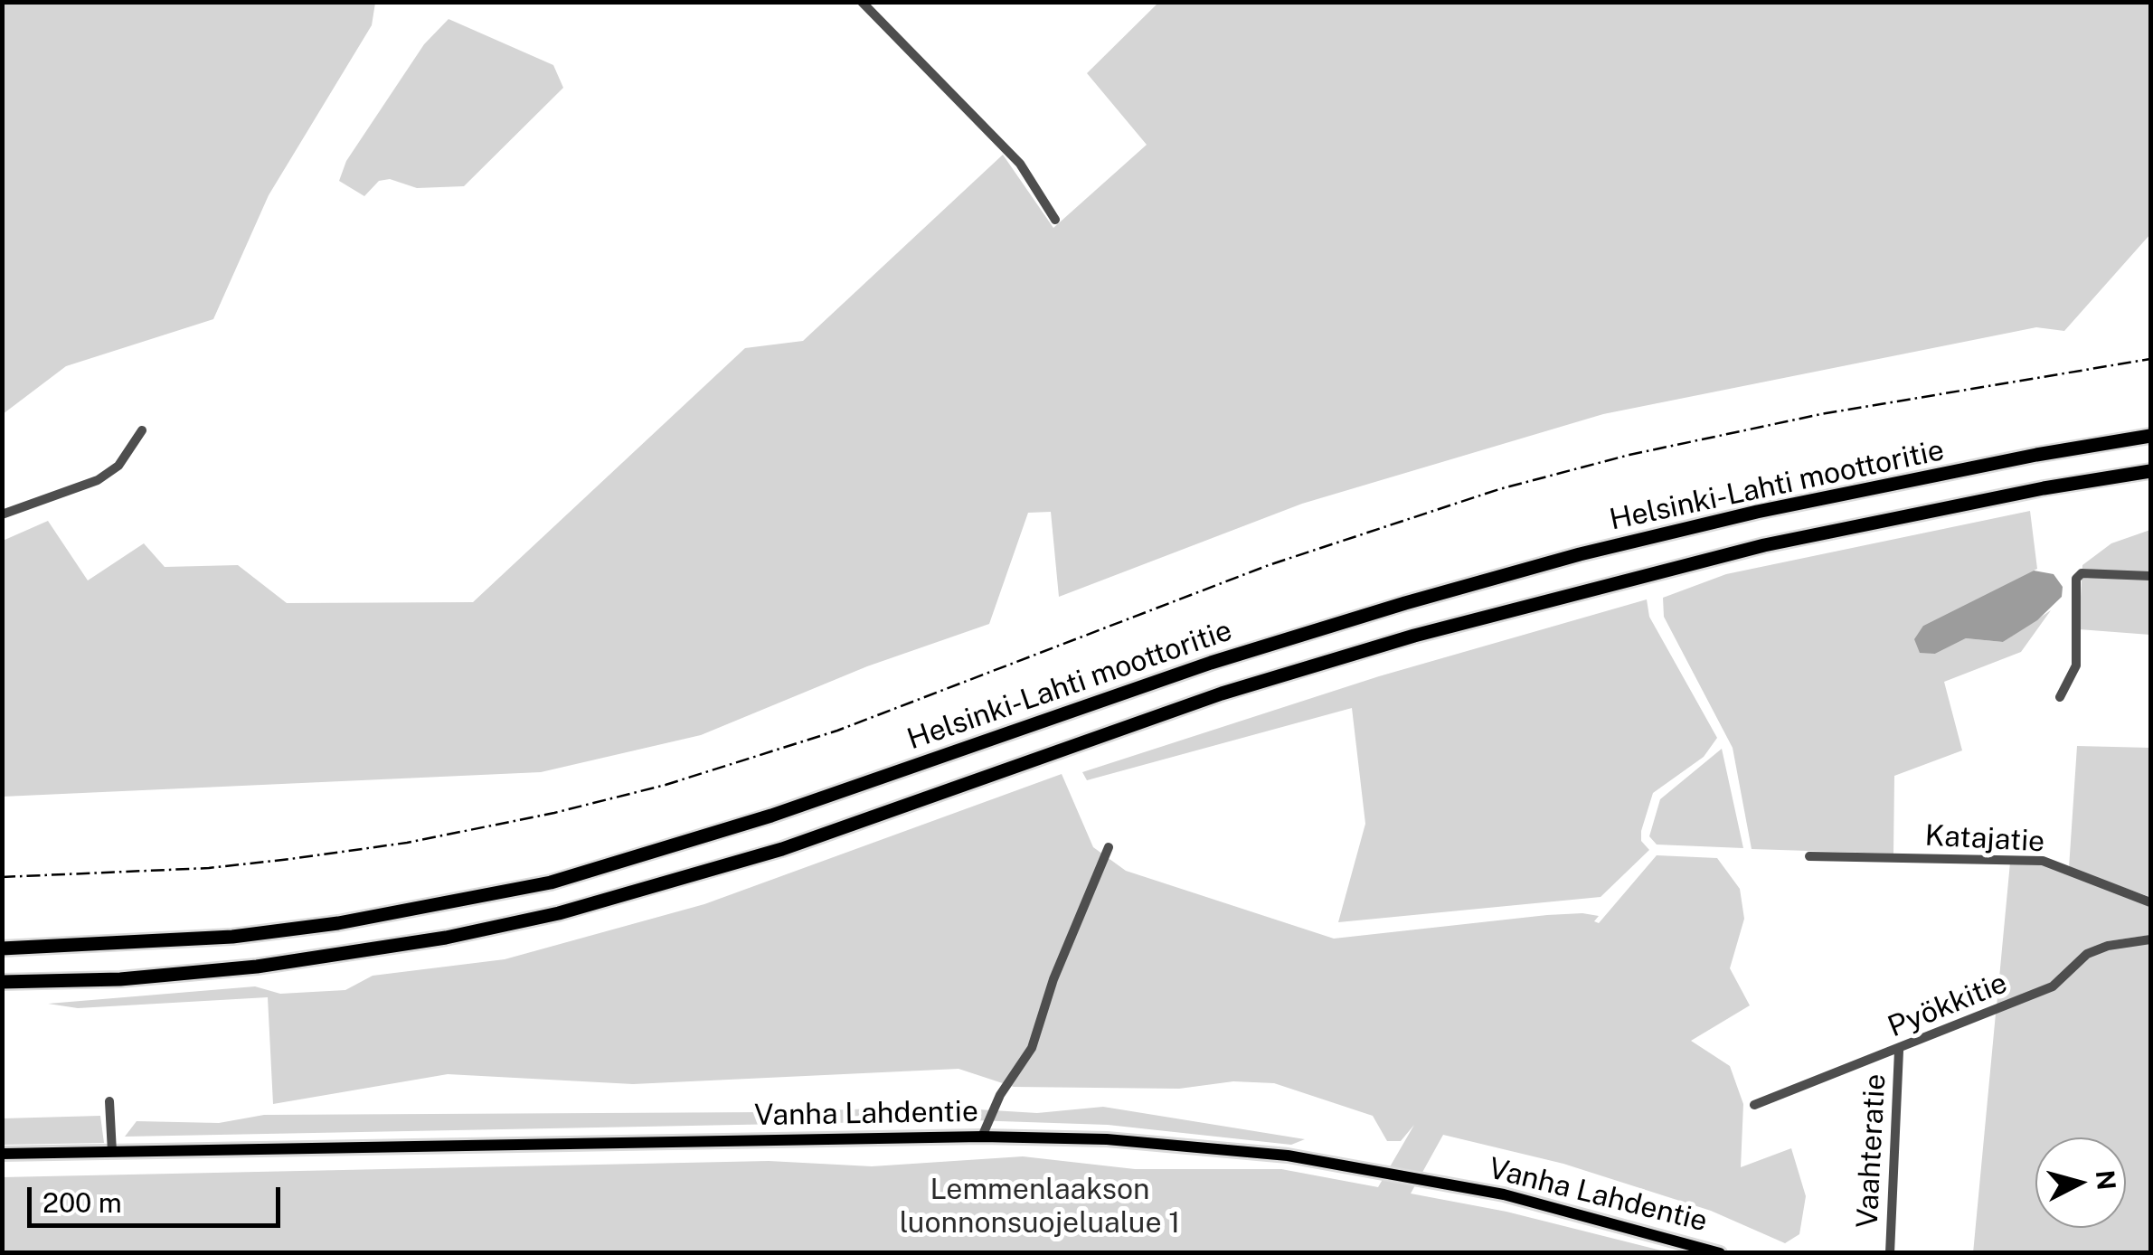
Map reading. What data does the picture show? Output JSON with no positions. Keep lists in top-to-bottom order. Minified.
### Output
{"streets":{"highway":["Helsinki-Lahti moottoritie"],"main road":["Vanha Lahdentie"],"street":["Katajatie","Pyökkitie","Vaahteratie"]},"crossings":[["Pyökkitie","Vaahteratie"]],"parks":["Lemmenlaakson luonnonsuojelualue 1"],"scale_bar":"200 m","north":"right"}
